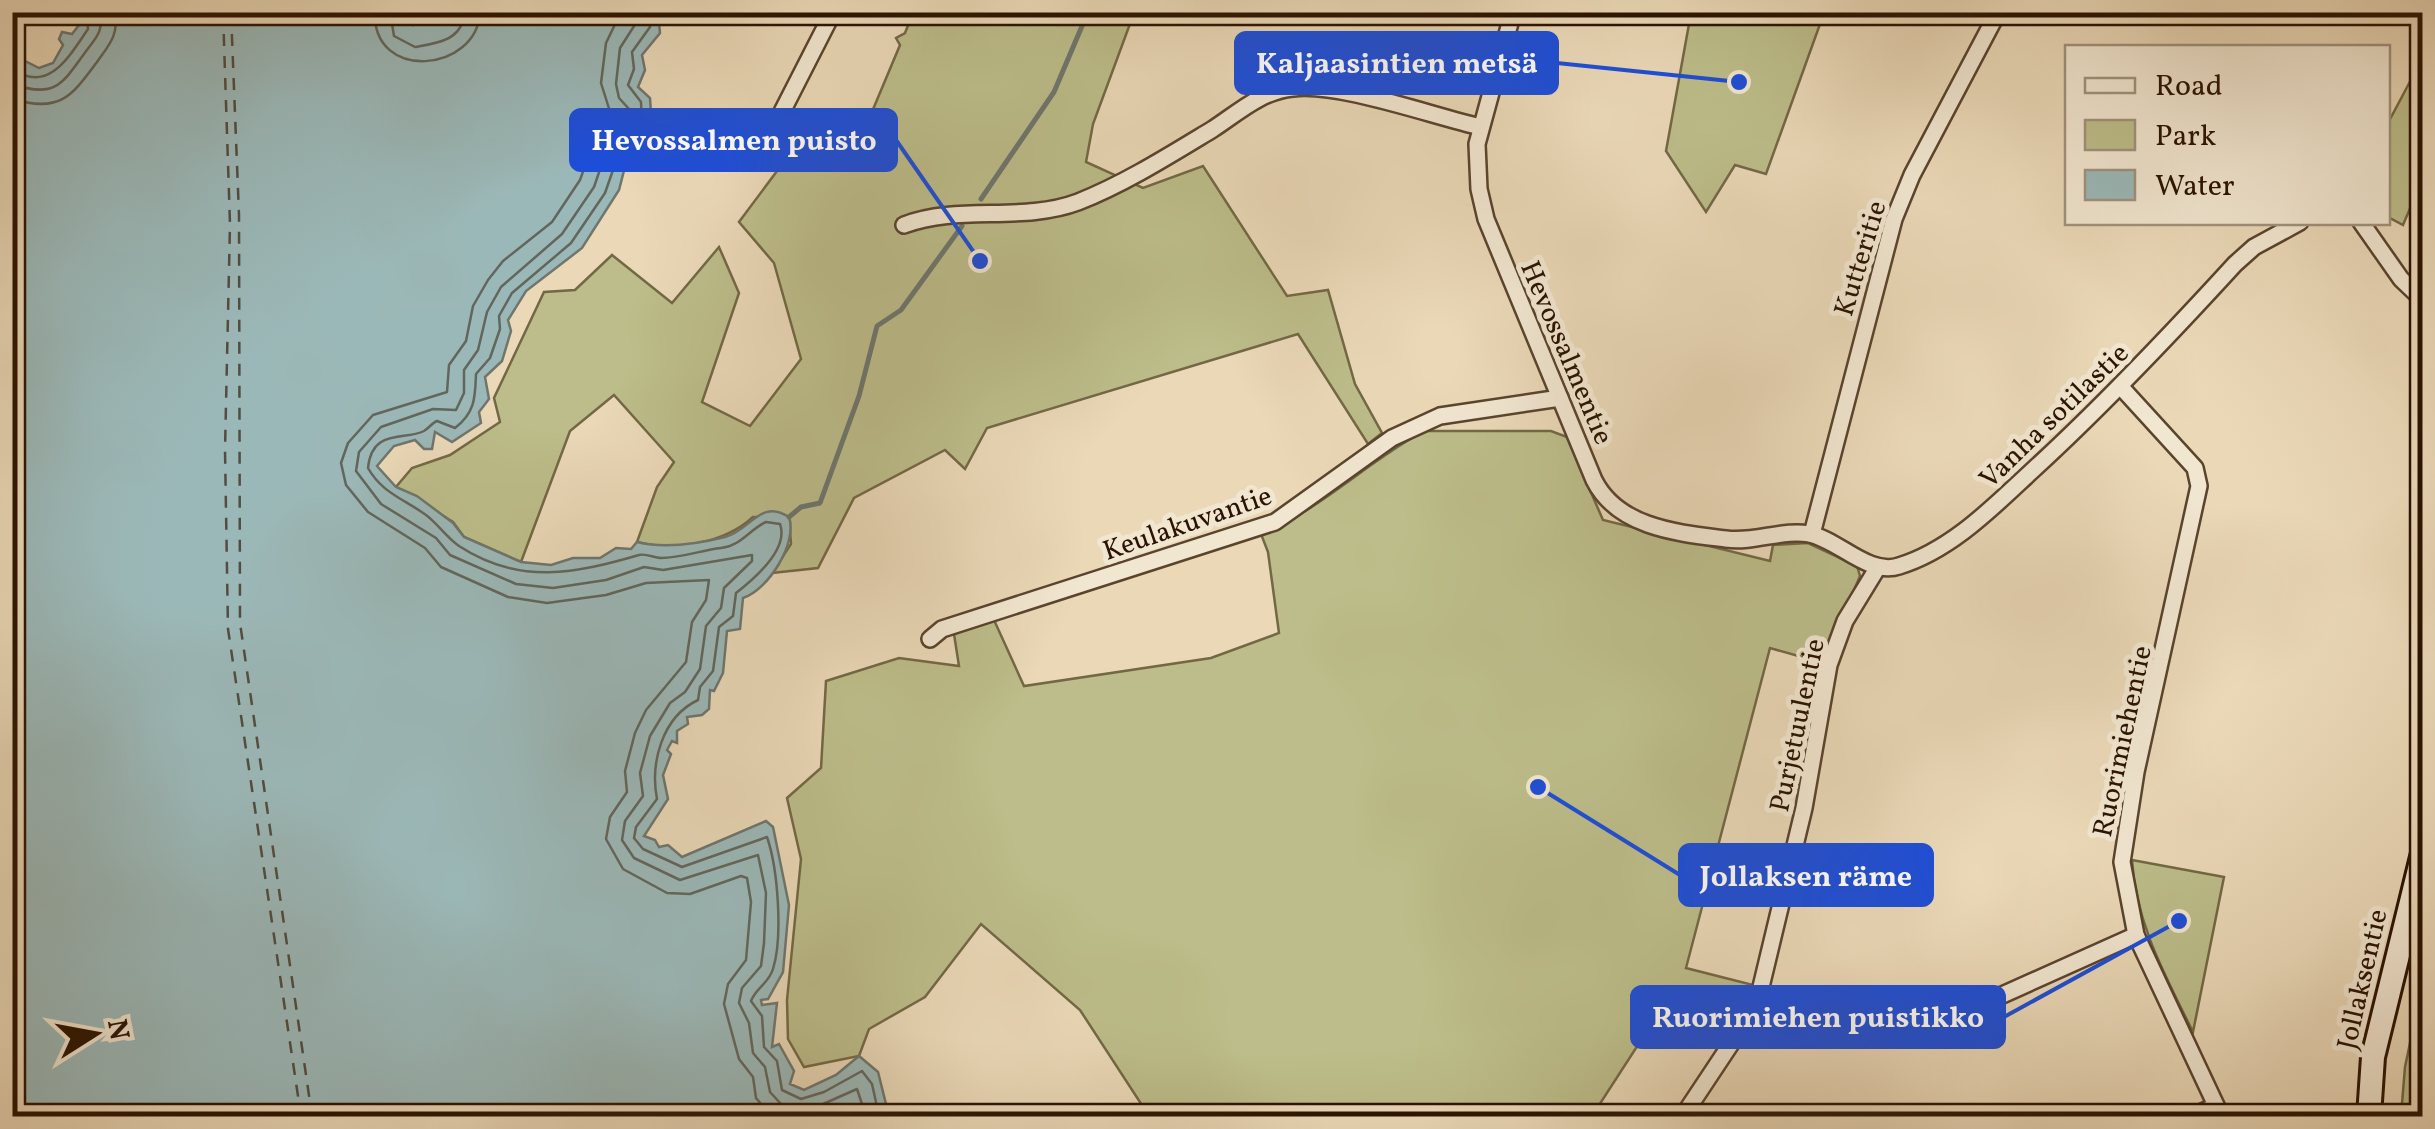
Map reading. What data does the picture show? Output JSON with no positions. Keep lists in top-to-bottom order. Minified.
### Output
{"streets":{"main road":["Jollaksentie"],"street":["Kutteritie","Hevossalmentie","Vanha sotilastie","Keulakuvantie","Purjetuulentie","Ruorimiehentie"]},"crossings":[["Kutteritie","Hevossalmentie"],["Hevossalmentie","Keulakuvantie"],["Vanha sotilastie","Purjetuulentie"],["Vanha sotilastie","Ruorimiehentie"]],"places":["Kaljaasintien metsä","Hevossalmen puisto","Jollaksen räme","Ruorimiehen puistikko"],"legend":["Road","Park","Water"],"north":"right"}
